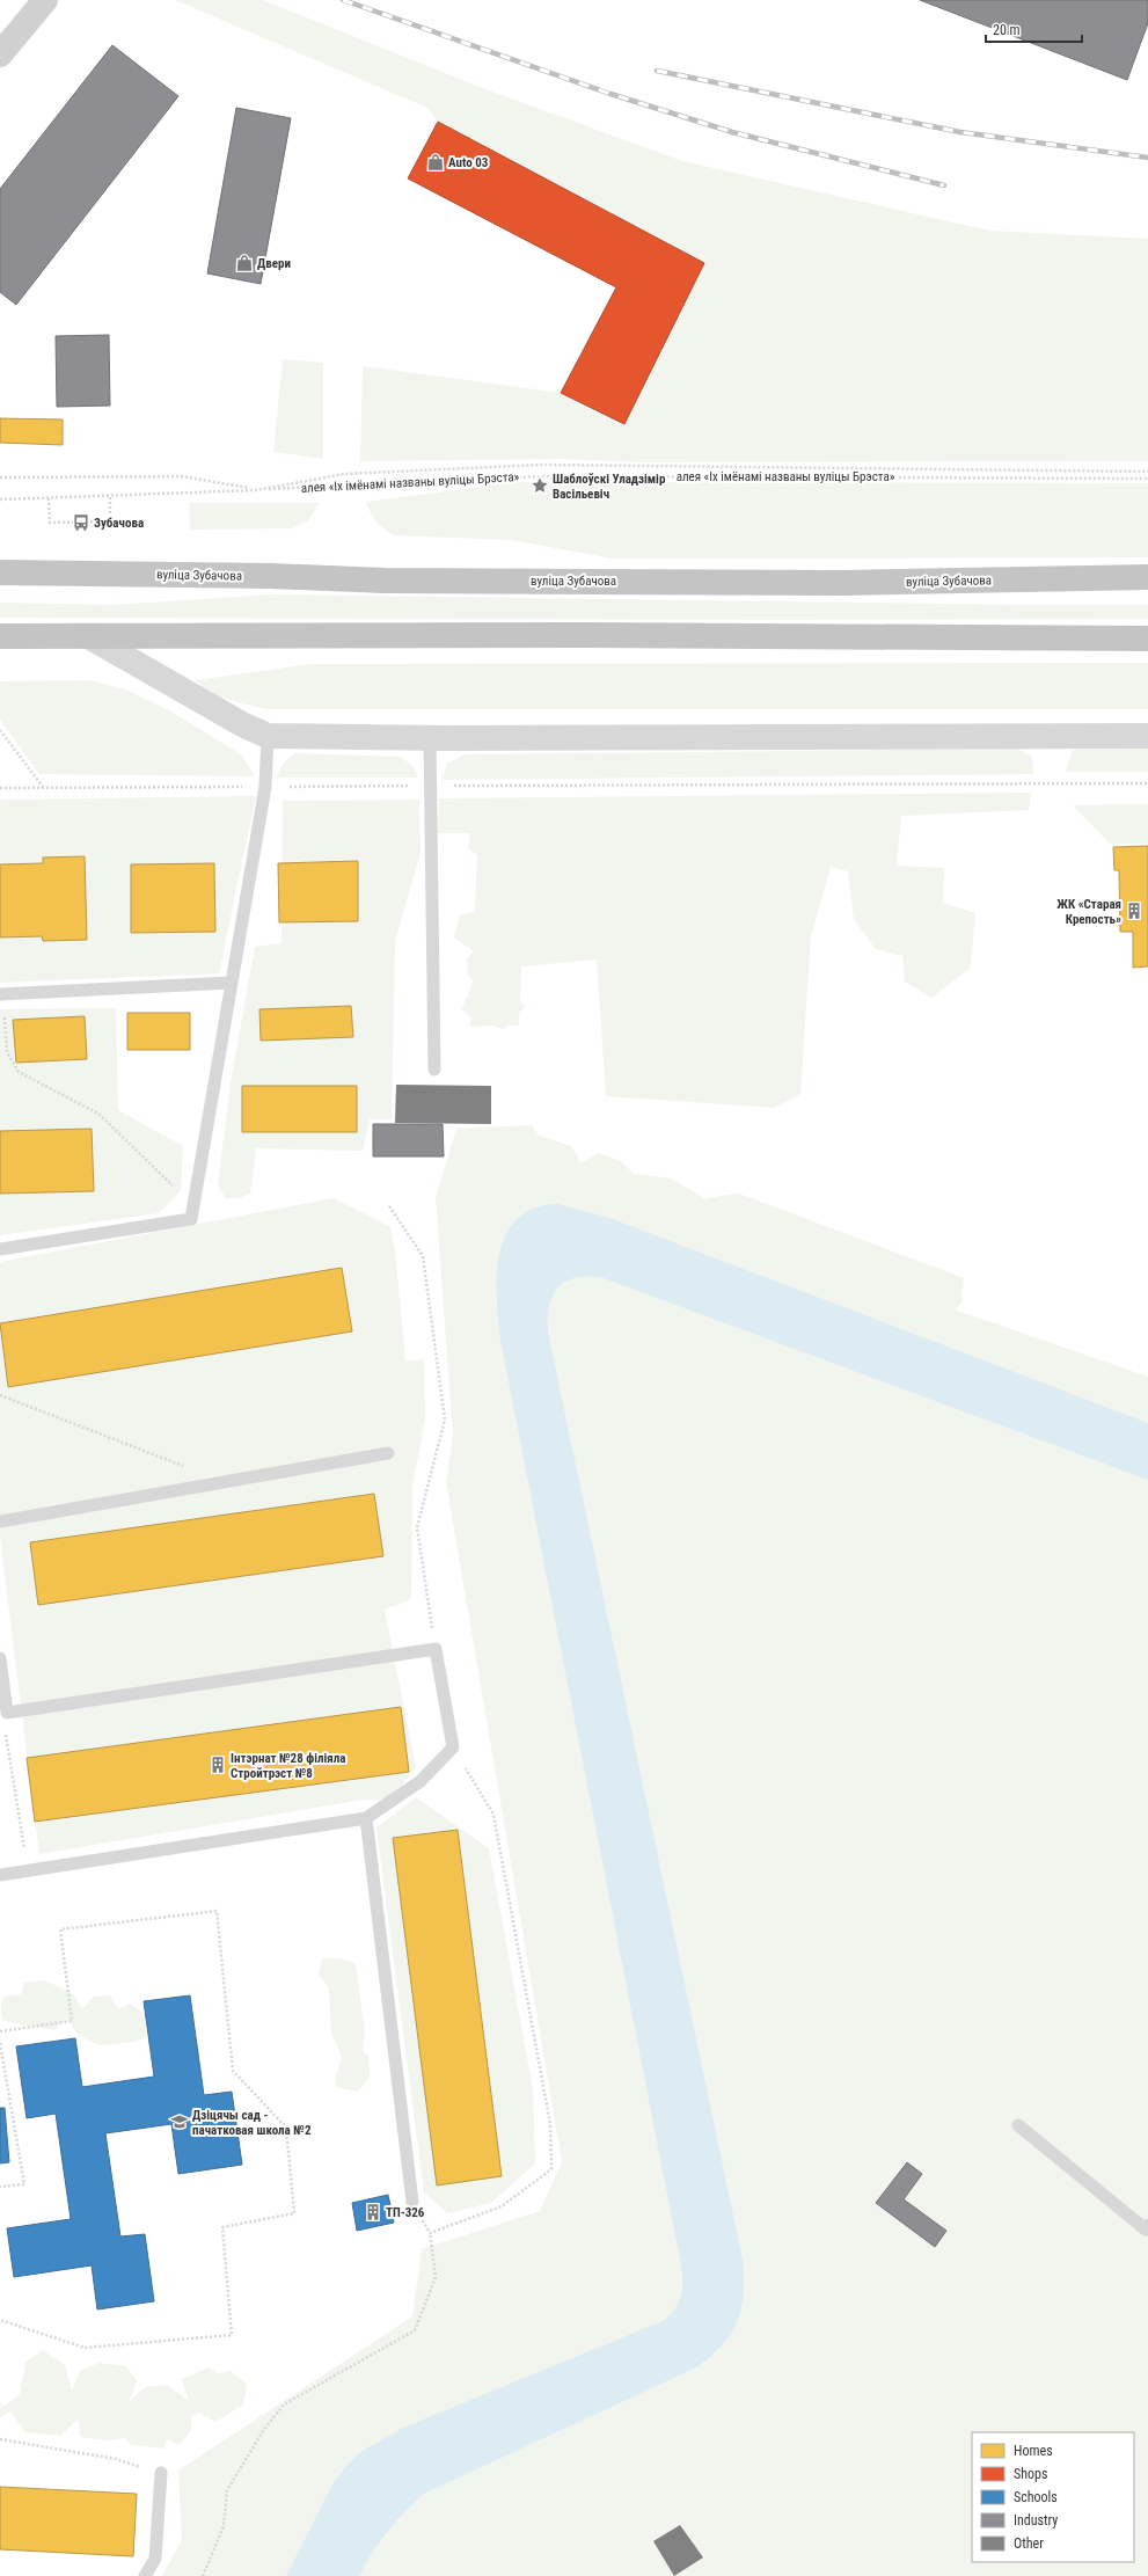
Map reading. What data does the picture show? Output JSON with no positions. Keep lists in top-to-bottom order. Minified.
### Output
{"streets":{"highway":["вуліца Зубачова"],"path":["алея «Іх імёнамі названы вуліцы Брэста»"]},"places":{"shop":["Auto 03","Двери"],"place":["Шаблоўскі Уладзімір Васільевіч"],"bus stop":["Зубачова"],"building":["ЖК «Старая Крепость»","Інтэрнат №28 фiлiяла Стройтрэст №8","ТП-326"],"school or university":["Дзіцячы сад - пачатковая школа №2"]},"legend":["Homes","Shops","Schools","Industry","Other"],"scale_bar":"20 m"}
